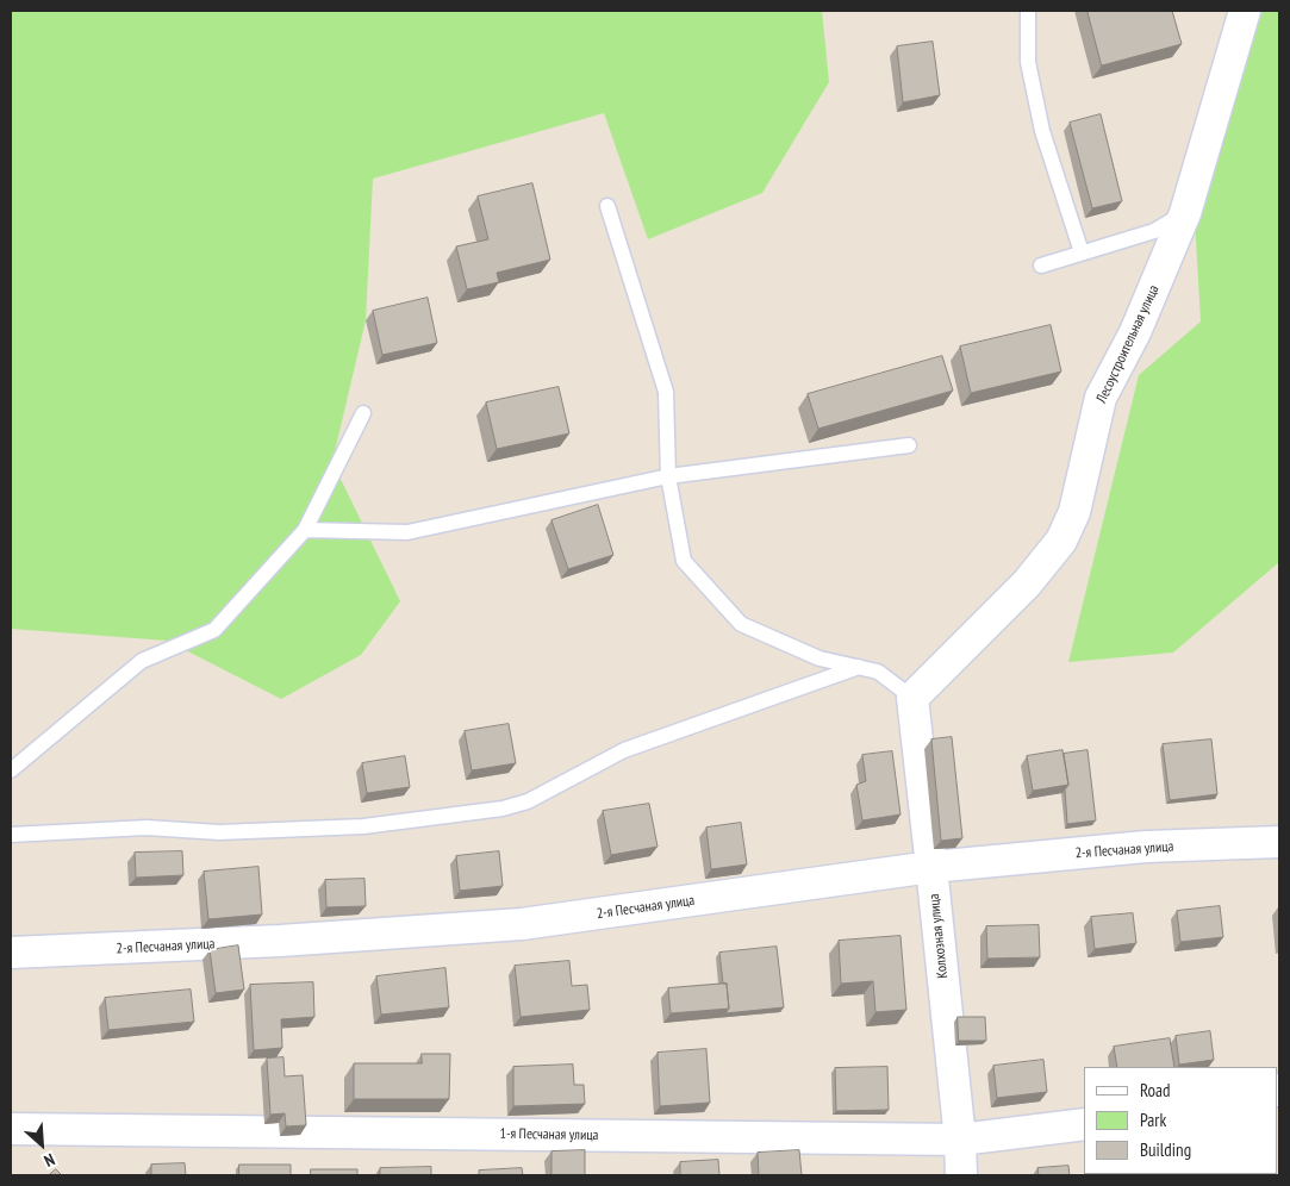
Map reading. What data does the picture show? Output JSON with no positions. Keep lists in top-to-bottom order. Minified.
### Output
{"streets":{"street":["Лесоустроительная улица","2-я Песчаная улица","Колхозная улица","1-я Песчаная улица"]},"crossings":[["Лесоустроительная улица","Колхозная улица"],["2-я Песчаная улица","Колхозная улица"],["Колхозная улица","1-я Песчаная улица"]],"legend":["Road","Park","Building"],"north":"bottom right"}
